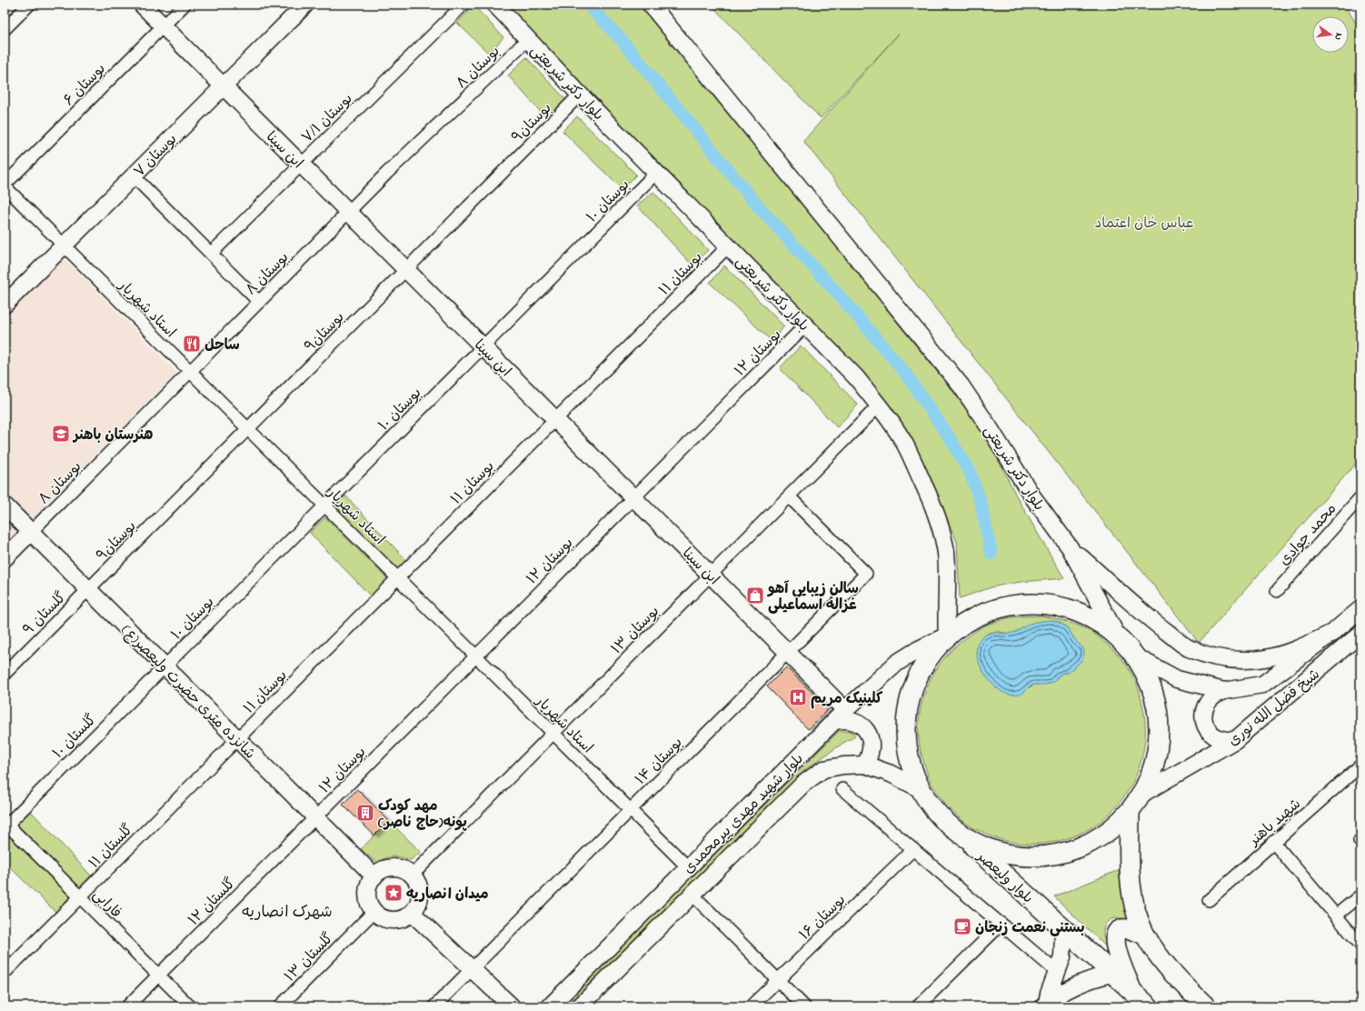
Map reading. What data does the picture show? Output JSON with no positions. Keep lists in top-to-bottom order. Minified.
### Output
{"streets":{"main road":["بلوار دکتر شریعتی","ابن سینا","بوستان ۷","شانزده متری حضرت ولیعصر(ع)","شیخ فضل الله نوری","بلوار شهید مهدی پیرمحمدی","بلوار ولیعصر"],"street":["بوستان ۸","بوستان ۶","بوستان ۷/۱","بوستان۹","بوستان ۱۰","بوستان ۱۱","استاد شهریار","بوستان ۱۲","محمد جوادی","گلستان ۹","بوستان ۱۳","گلستان ۱۰","بوستان ۱۴","شهید باهنر","گلستان ۱۱","گلستان ۱۲","فارابی","بوستان ۱۶","گلستان ۱۳"]},"crossings":[["بوستان ۸","بلوار دکتر شریعتی"],["بوستان ۸","ابن سینا"],["بوستان ۸","استاد شهریار"],["بوستان ۸","شانزده متری حضرت ولیعصر(ع)"],["بلوار دکتر شریعتی","بوستان۹"],["بلوار دکتر شریعتی","بوستان ۱۰"],["بلوار دکتر شریعتی","بوستان ۱۱"],["بلوار دکتر شریعتی","بوستان ۱۲"],["بلوار دکتر شریعتی","بوستان ۱۳"],["بلوار دکتر شریعتی","بلوار شهید مهدی پیرمحمدی"],["بوستان ۶","ابن سینا"],["بوستان ۶","استاد شهریار"],["بوستان ۷/۱","ابن سینا"],["بوستان۹","ابن سینا"],["بوستان۹","استاد شهریار"],["بوستان۹","گلستان ۹"],["بوستان۹","شانزده متری حضرت ولیعصر(ع)"],["ابن سینا","بوستان ۷"],["ابن سینا","بوستان ۱۰"],["ابن سینا","بوستان ۱۱"],["ابن سینا","بوستان ۱۲"],["ابن سینا","بوستان ۱۳"],["ابن سینا","بوستان ۱۴"],["ابن سینا","بلوار شهید مهدی پیرمحمدی"],["بوستان ۷","استاد شهریار"],["بوستان ۱۰","استاد شهریار"],["بوستان ۱۰","شانزده متری حضرت ولیعصر(ع)"],["بوستان ۱۰","گلستان ۱۰"],["بوستان ۱۱","استاد شهریار"],["بوستان ۱۱","شانزده متری حضرت ولیعصر(ع)"],["بوستان ۱۱","گلستان ۱۱"],["استاد شهریار","بوستان ۱۲"],["استاد شهریار","بوستان ۱۳"],["استاد شهریار","بوستان ۱۴"],["استاد شهریار","بلوار شهید مهدی پیرمحمدی"],["بوستان ۱۲","شانزده متری حضرت ولیعصر(ع)"],["بوستان ۱۲","گلستان ۱۲"],["گلستان ۹","شانزده متری حضرت ولیعصر(ع)"],["بوستان ۱۳","شانزده متری حضرت ولیعصر(ع)"],["بوستان ۱۳","بوستان ۱۴"],["بوستان ۱۳","گلستان ۱۳"],["شانزده متری حضرت ولیعصر(ع)","گلستان ۱۰"],["شانزده متری حضرت ولیعصر(ع)","گلستان ۱۱"],["شانزده متری حضرت ولیعصر(ع)","گلستان ۱۲"],["شانزده متری حضرت ولیعصر(ع)","گلستان ۱۳"],["گلستان ۱۰","فارابی"],["گلستان ۱۱","فارابی"],["گلستان ۱۲","فارابی"]],"districts":["شهرک انصاریه"],"parks":["عباس خان اعتماد"],"places":{"restaurant":["ساحل"],"school or university":["هنرستان باهنر"],"shop":["سالن زیبایی آهو غزاله اسماعیلی"],"hospital":["کلینیک مریم"],"building":["مهد کودک پونه(حاج ناصر)"],"place":["میدان انصاریه"],"cafe":["بستنی نعمت زنجان"]},"north":"right"}
